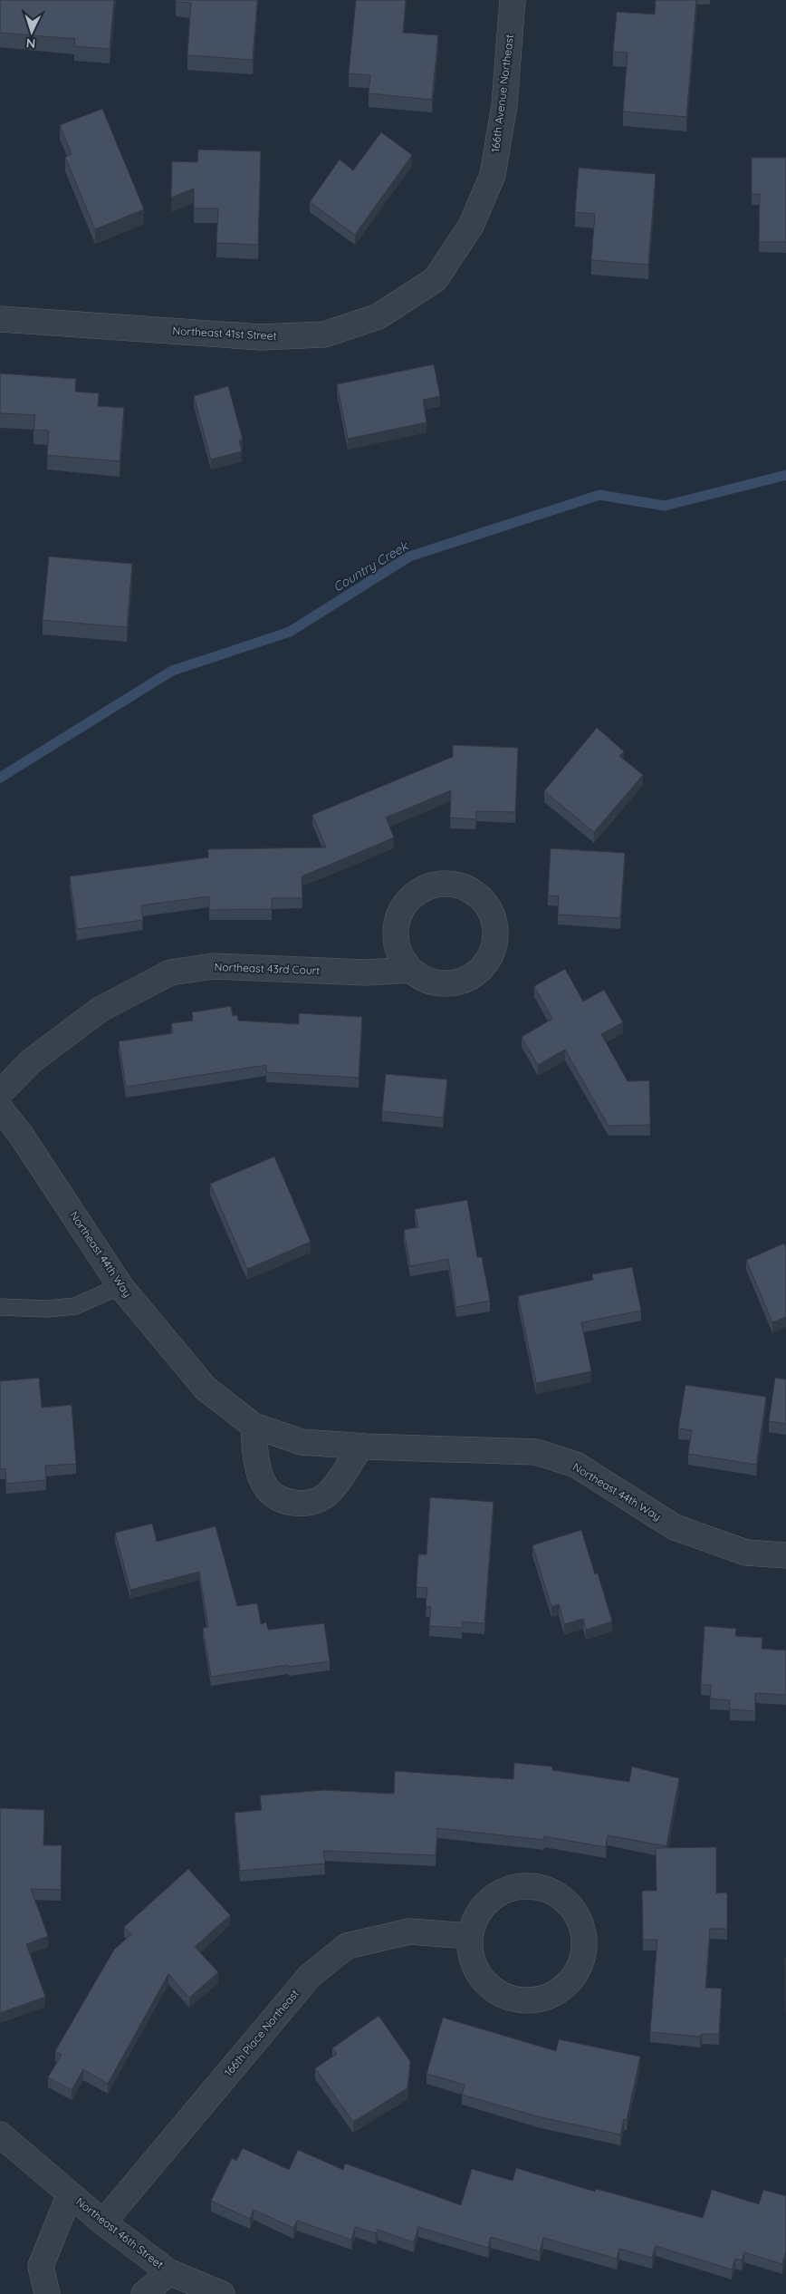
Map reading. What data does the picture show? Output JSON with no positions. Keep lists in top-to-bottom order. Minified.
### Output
{"streets":{"street":["166th Avenue Northeast","Northeast 41st Street","Northeast 43rd Court","Northeast 44th Way","166th Place Northeast","Northeast 46th Street"]},"crossings":[["166th Avenue Northeast","Northeast 41st Street"],["166th Place Northeast","Northeast 46th Street"]],"water":["Country Creek"],"north":"bottom"}
